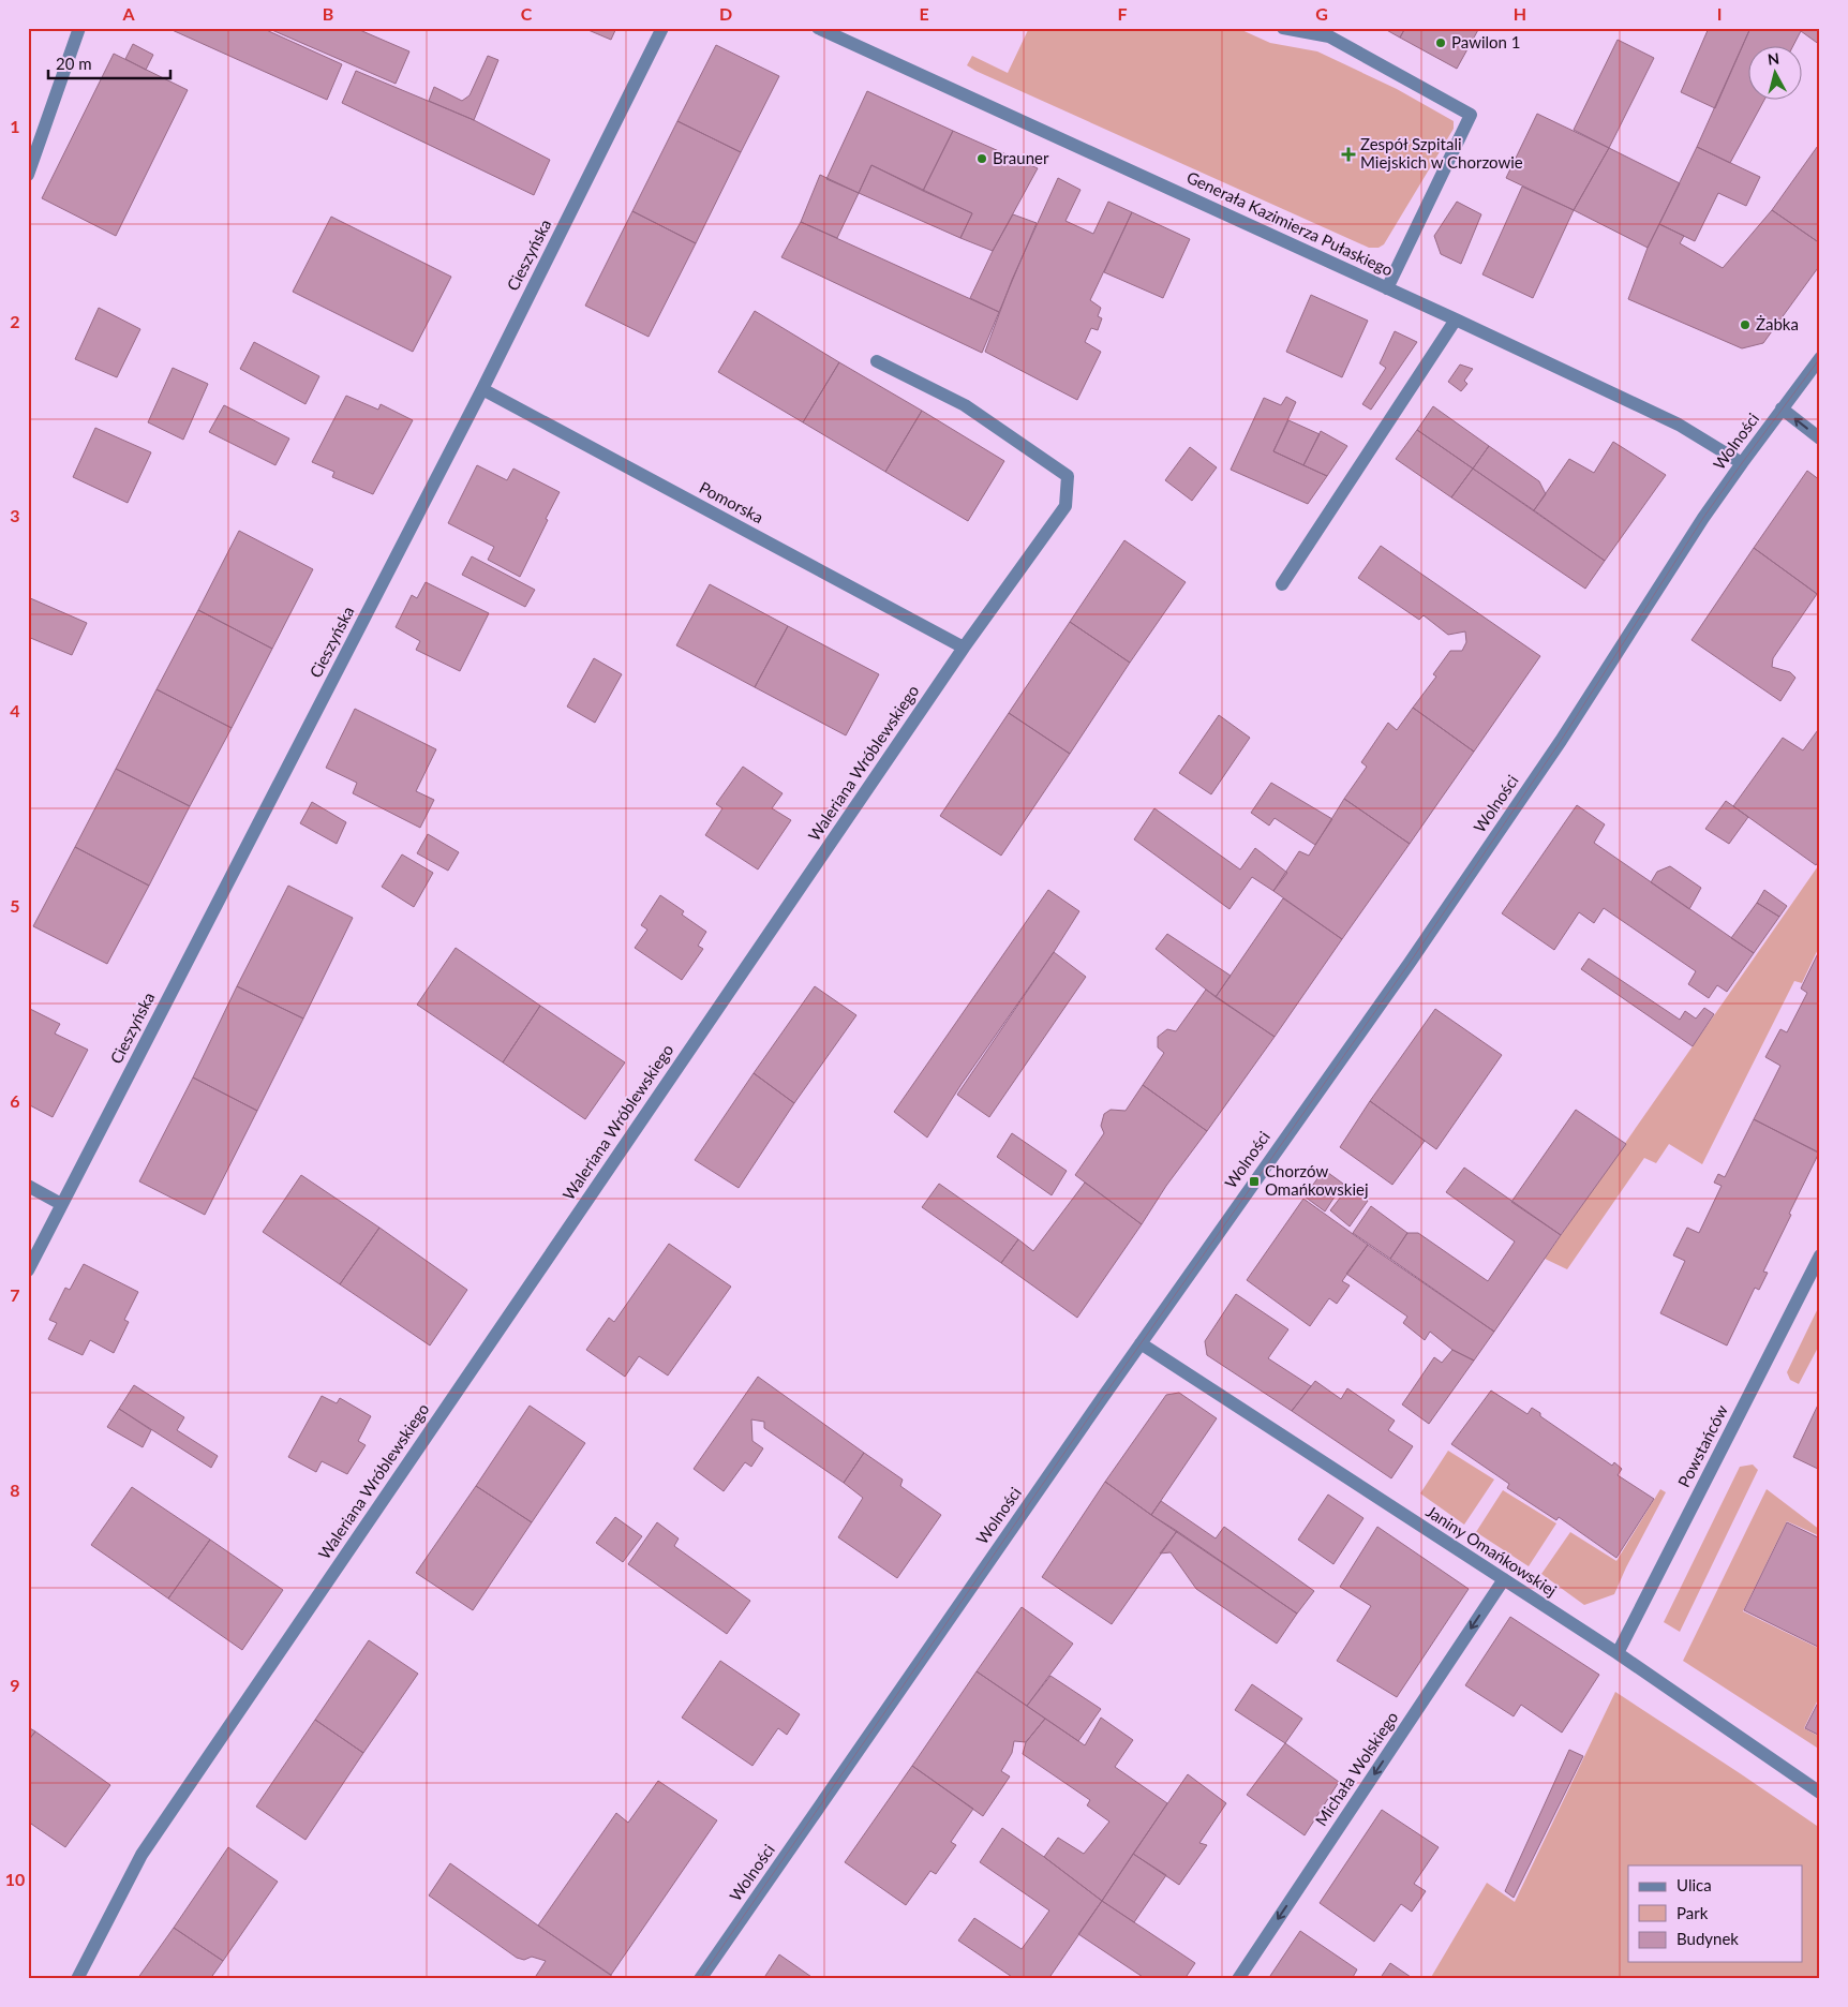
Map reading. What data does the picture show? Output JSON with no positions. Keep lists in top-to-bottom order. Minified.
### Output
{"streets":{"street":["Generała Kazimierza Pułaskiego","Cieszyńska","Wolności","Pomorska","Waleriana Wróblewskiego","Powstańców","Janiny Omańkowskiej","Michała Wolskiego"]},"crossings":[["Generała Kazimierza Pułaskiego","Wolności"],["Cieszyńska","Pomorska"],["Wolności","Janiny Omańkowskiej"],["Pomorska","Waleriana Wróblewskiego"],["Powstańców","Janiny Omańkowskiej"],["Janiny Omańkowskiej","Michała Wolskiego"]],"one_way":["Michała Wolskiego"],"places":{"other":["Pawilon 1","Brauner","Żabka"],"health":["Zespół Szpitali Miejskich w Chorzowie"],"transit":["Chorzów Omańkowskiej"]},"legend":["Ulica","Park","Budynek"],"scale_bar":"20 m","north":"top","grid":{"columns":["A","B","C","D","E","F","G","H","I"],"rows":["1","2","3","4","5","6","7","8","9","10"]}}
